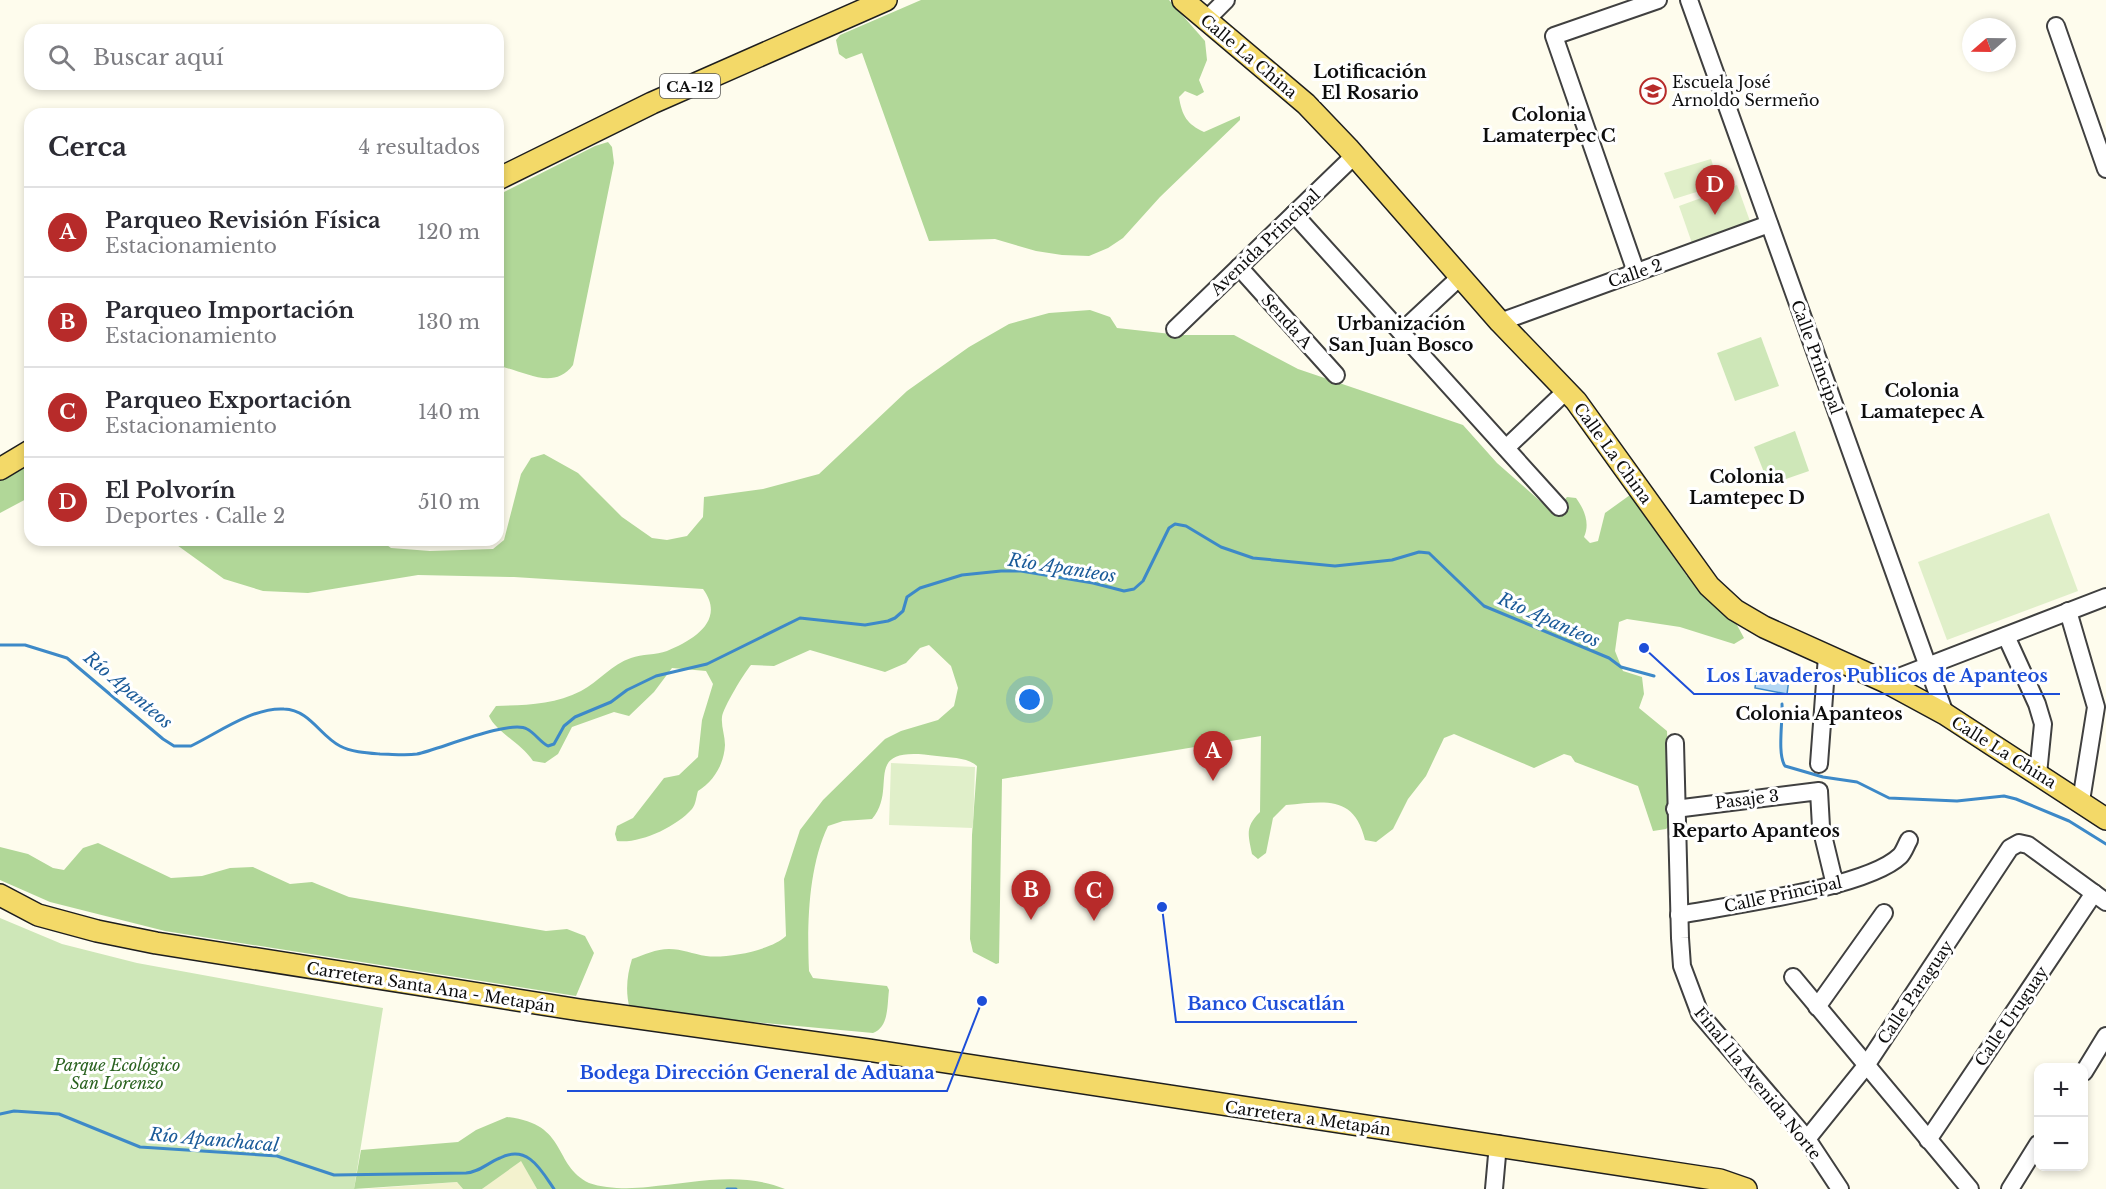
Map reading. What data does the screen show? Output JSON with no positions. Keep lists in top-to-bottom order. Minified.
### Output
{"streets":{"main road":["Calle La China","CA-12","Carretera Santa Ana - Metapán","Carretera a Metapán"],"street":["Avenida Principal","Calle 2","Senda A","Calle Principal","Pasaje 3","Calle Paraguay","Calle Uruguay","Final 11a Avenida Norte"]},"crossings":[["Calle La China","Avenida Principal"],["Calle La China","Calle 2"],["Calle La China","Calle Principal"],["Avenida Principal","Senda A"],["Calle 2","Calle Principal"],["Calle Principal","Pasaje 3"],["Calle Principal","Final 11a Avenida Norte"],["Pasaje 3","Final 11a Avenida Norte"],["Carretera Santa Ana - Metapán","Carretera a Metapán"],["Calle Paraguay","Calle Uruguay"],["Calle Paraguay","Final 11a Avenida Norte"]],"districts":["Lotificación El Rosario","Colonia Lamaterpec C","Urbanización San Juan Bosco","Colonia Lamatepec A","Colonia Lamtepec D","Colonia Apanteos","Reparto Apanteos"],"water":["Río Apanteos","Río Apanchacal"],"parks":["Parque Ecológico San Lorenzo"],"places":{"school or university":["Escuela José Arnoldo Sermeño"],"other":["Los Lavaderos Publicos de Apanteos","Banco Cuscatlán","Bodega Dirección General de Aduana"]},"north":"left","page":{"search":"Buscar aquí","heading":["Cerca","4 resultados"],"pins":["D","A","B","C"],"list":[{"mark":"A","name":"Parqueo Revisión Física","note":"Estacionamiento","value":"120 m"},{"mark":"B","name":"Parqueo Importación","note":"Estacionamiento","value":"130 m"},{"mark":"C","name":"Parqueo Exportación","note":"Estacionamiento","value":"140 m"},{"mark":"D","name":"El Polvorín","note":"Deportes · Calle 2","value":"510 m"}],"map_buttons":["+","−"]}}
